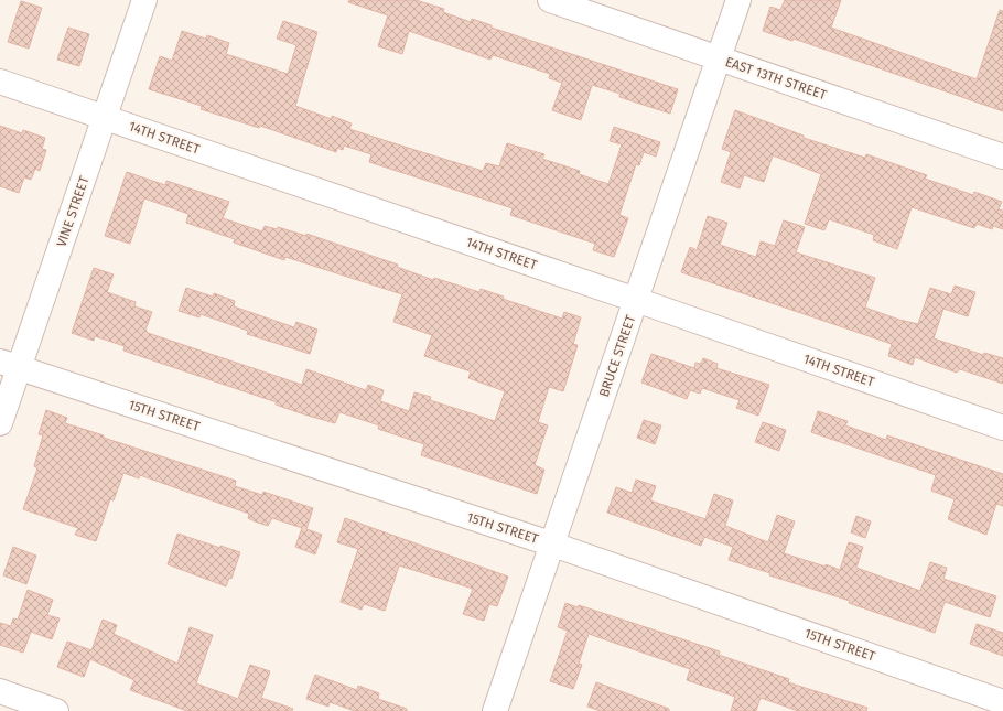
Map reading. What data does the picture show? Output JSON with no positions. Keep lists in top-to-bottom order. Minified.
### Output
{"streets":{"street":["EAST 13TH STREET","14TH STREET","VINE STREET","BRUCE STREET","15TH STREET"]},"crossings":[["EAST 13TH STREET","BRUCE STREET"],["14TH STREET","VINE STREET"],["14TH STREET","BRUCE STREET"],["VINE STREET","15TH STREET"],["BRUCE STREET","15TH STREET"]]}
